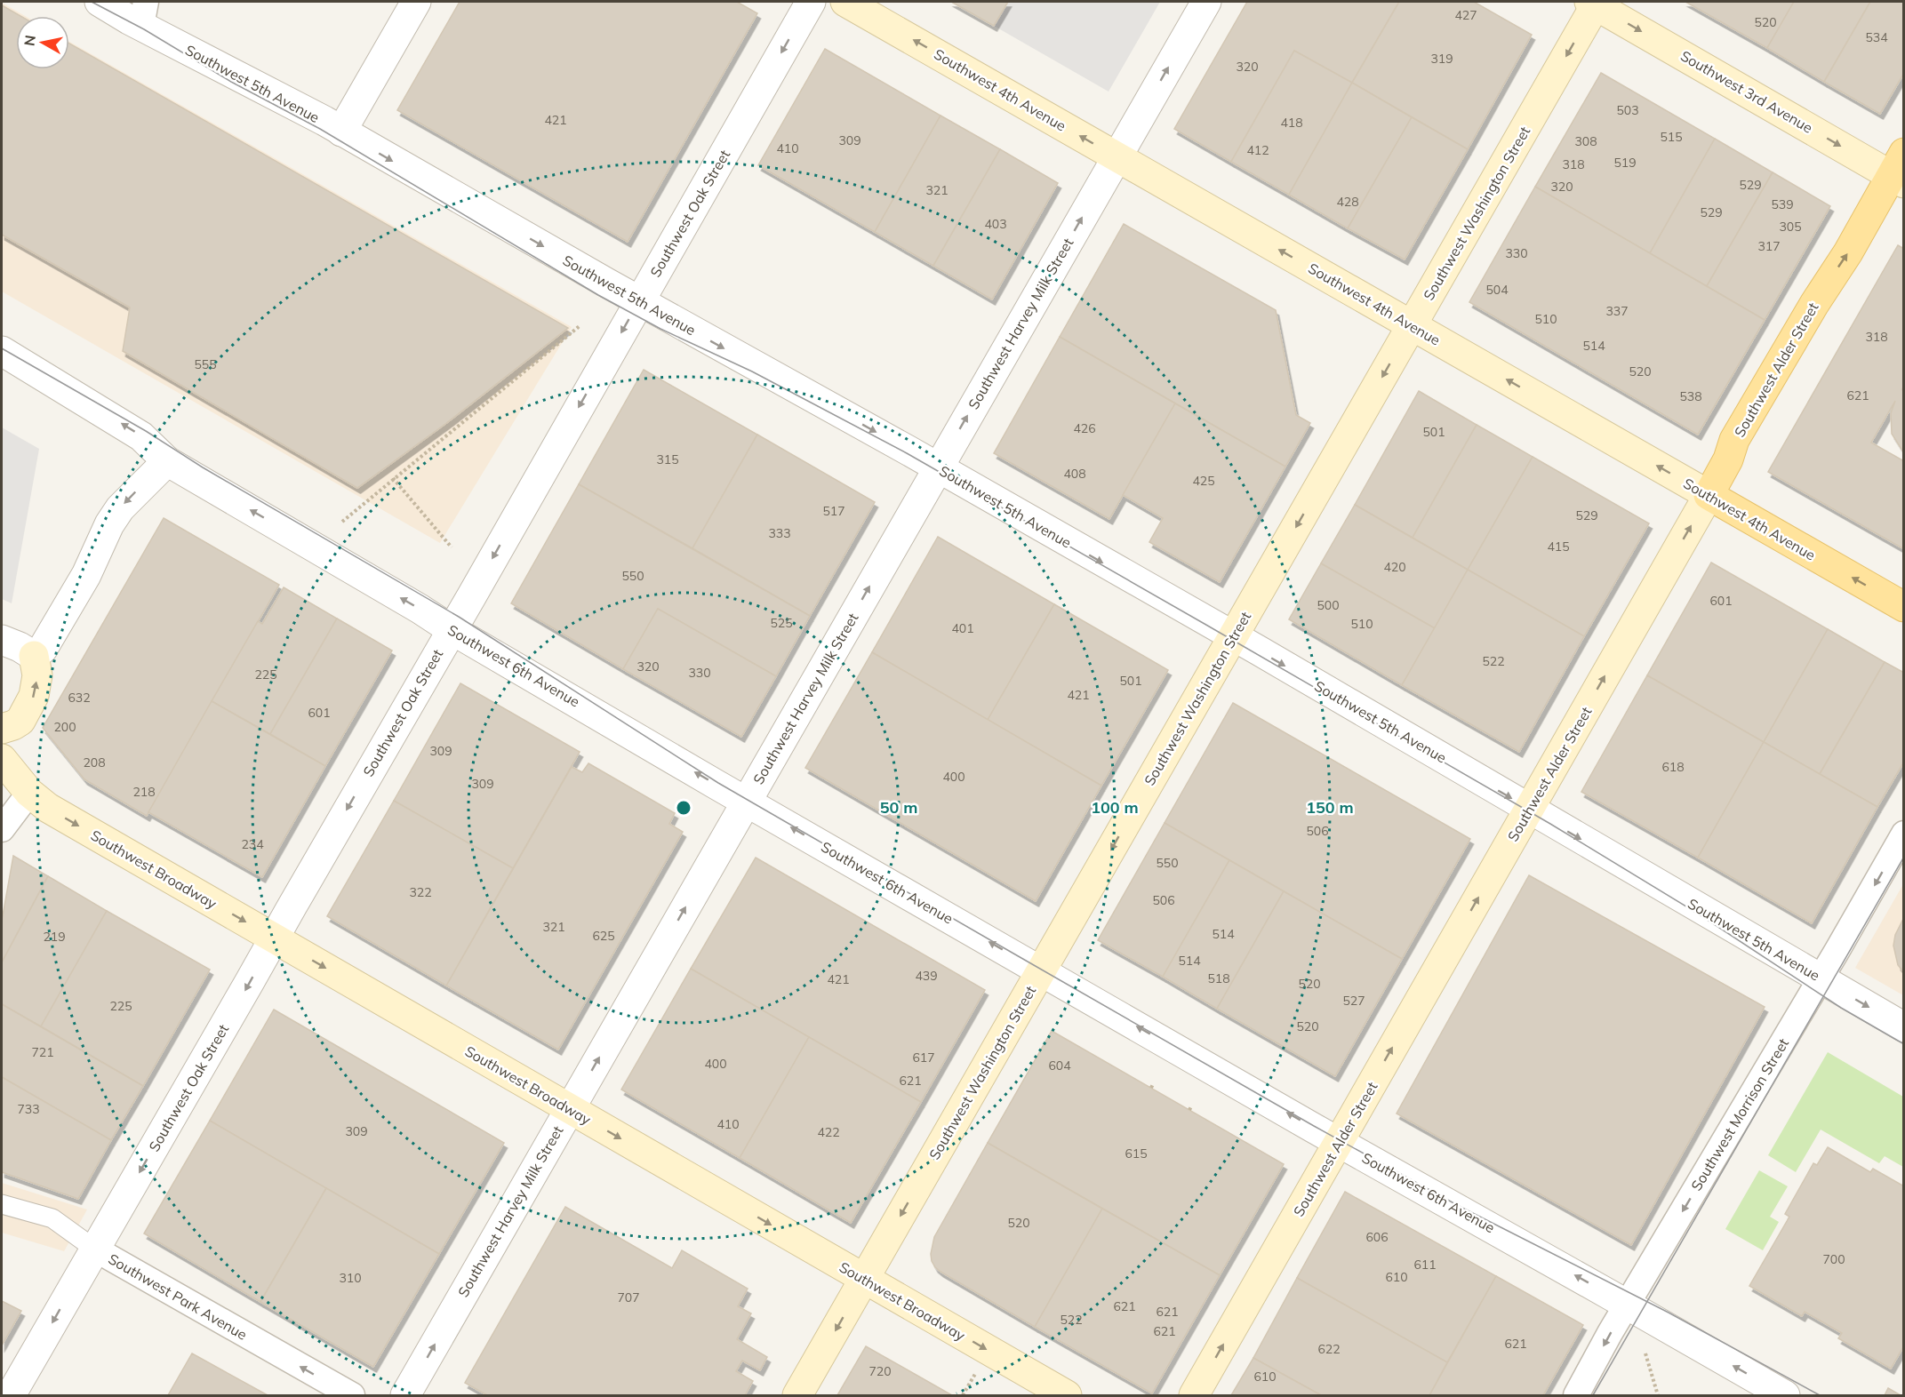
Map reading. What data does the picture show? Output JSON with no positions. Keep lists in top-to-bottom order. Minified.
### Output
{"streets":{"main road":["Southwest 4th Avenue","Southwest 3rd Avenue","Southwest Washington Street","Southwest Alder Street","Southwest Broadway"],"street":["Southwest 5th Avenue","Southwest Oak Street","Southwest Harvey Milk Street","Southwest 6th Avenue","Southwest Morrison Street","Southwest Park Avenue"]},"crossings":[["Southwest 5th Avenue","Southwest Oak Street"],["Southwest 5th Avenue","Southwest Washington Street"],["Southwest 5th Avenue","Southwest Harvey Milk Street"],["Southwest 5th Avenue","Southwest Alder Street"],["Southwest 5th Avenue","Southwest Morrison Street"],["Southwest 4th Avenue","Southwest Washington Street"],["Southwest 4th Avenue","Southwest Harvey Milk Street"],["Southwest 4th Avenue","Southwest Alder Street"],["Southwest 3rd Avenue","Southwest Washington Street"],["Southwest 3rd Avenue","Southwest Alder Street"],["Southwest Oak Street","Southwest 6th Avenue"],["Southwest Oak Street","Southwest Broadway"],["Southwest Oak Street","Southwest Park Avenue"],["Southwest Washington Street","Southwest 6th Avenue"],["Southwest Washington Street","Southwest Broadway"],["Southwest Harvey Milk Street","Southwest 6th Avenue"],["Southwest Harvey Milk Street","Southwest Broadway"],["Southwest Alder Street","Southwest 6th Avenue"],["Southwest 6th Avenue","Southwest Morrison Street"]],"one_way":["Southwest 5th Avenue","Southwest 4th Avenue","Southwest 3rd Avenue","Southwest Oak Street","Southwest Washington Street","Southwest Harvey Milk Street","Southwest Alder Street","Southwest 6th Avenue","Southwest Broadway","Southwest Morrison Street","Southwest Park Avenue"],"house_numbers":["427","520","534","319","320","503","421","418","515","309","308","410","412","519","318","529","320","321","428","539","529","403","305","317","330","504","337","510","318","514","555","520","621","538","426","501","315","408","425","517","529","333","415","420","550","601","500","525","510","401","522","320","330","225","501","421","632","601","200","309","208","618","400","309","218","506","234","550","322","506","321","514","625","219","514","439","518","421","520","527","225","520","721","617","400","604","621","733","410","309","422","615","520","606","700","611","610","310","707","621","621","522","621","621","622","720","610"],"north":"left","rings":["50 m","100 m","150 m"]}
